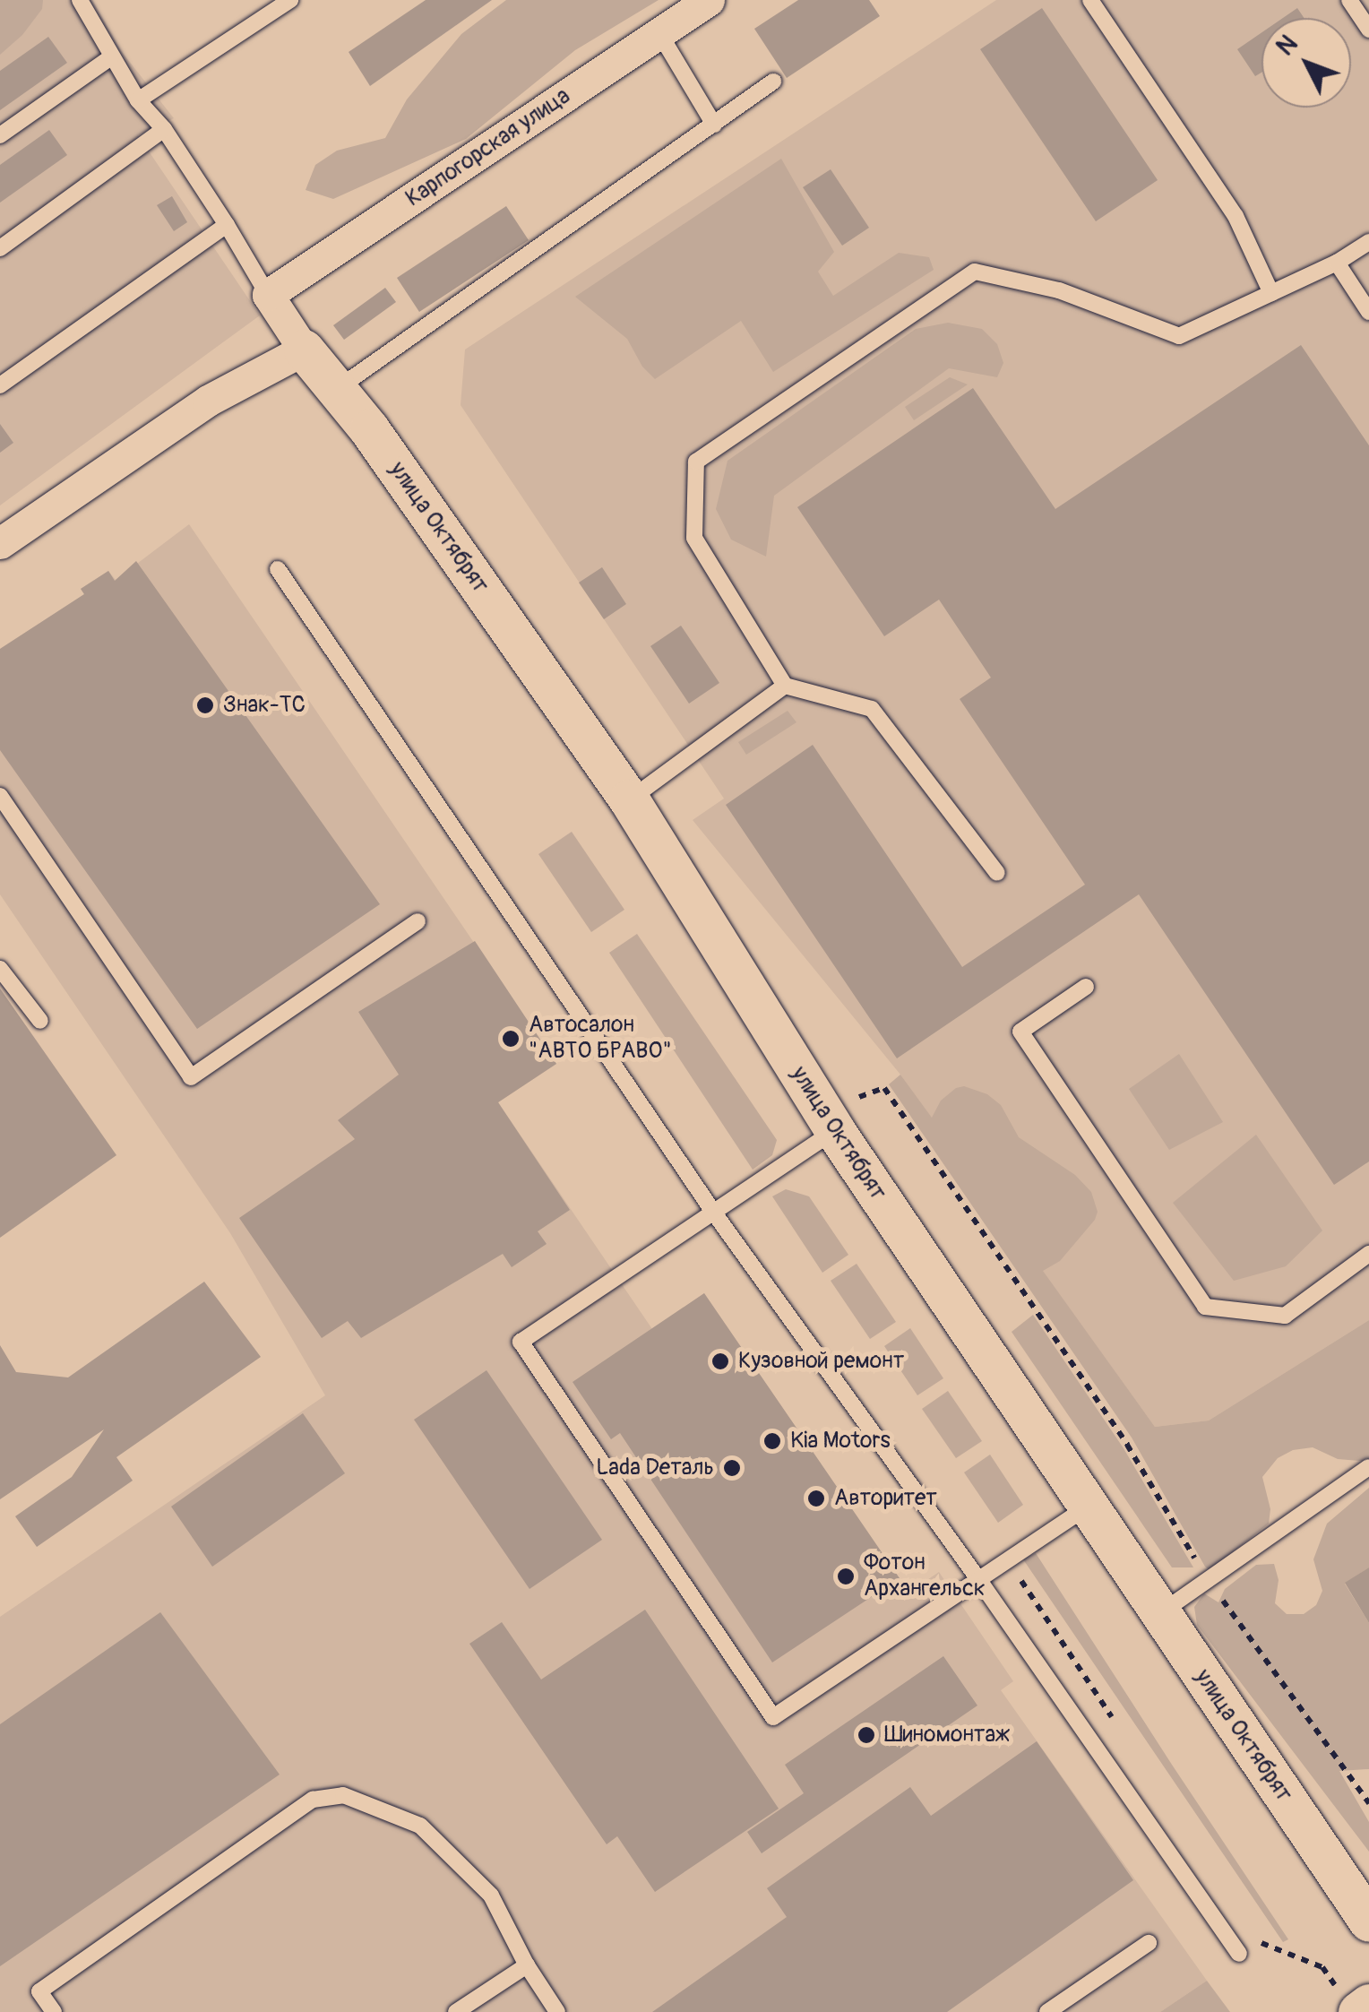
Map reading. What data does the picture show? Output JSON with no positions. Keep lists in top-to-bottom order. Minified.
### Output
{"streets":{"street":["Карпогорская улица","улица Октябрят"]},"places":["Знак-ТС","Автосалон \"АВТО БРАВО\"","Кузовной ремонт","Kia Motors","Lada Dеталь","Авторитет","Фотон Архангельск","Шиномонтаж"],"north":"top left"}
